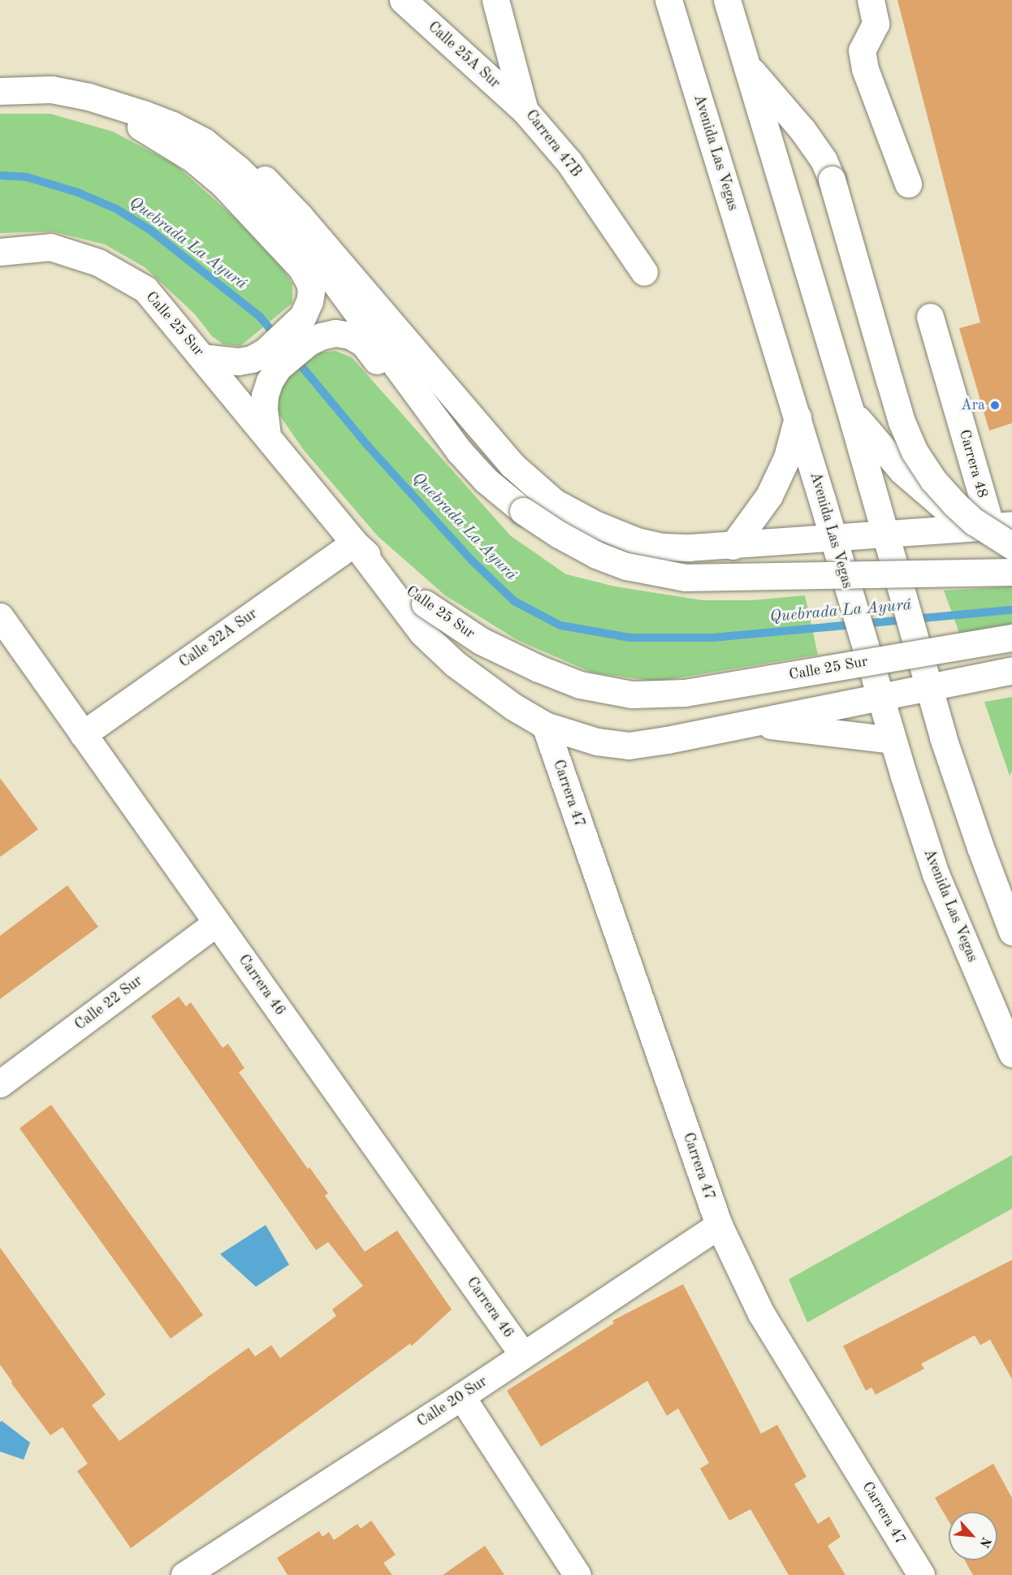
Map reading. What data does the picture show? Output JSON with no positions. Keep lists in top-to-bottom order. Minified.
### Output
{"streets":{"main road":["Calle 25A Sur","Carrera 47B","Avenida Las Vegas","Calle 25 Sur","Carrera 48","Calle 22A Sur","Carrera 47","Carrera 46","Calle 22 Sur","Calle 20 Sur"]},"crossings":[["Calle 25A Sur","Carrera 47B"],["Calle 25 Sur","Calle 22A Sur"],["Calle 22A Sur","Carrera 46"],["Carrera 47","Calle 20 Sur"],["Carrera 46","Calle 22 Sur"],["Carrera 46","Calle 20 Sur"]],"water":["Quebrada La Ayurá"],"places":["Ara"],"north":"bottom right"}
